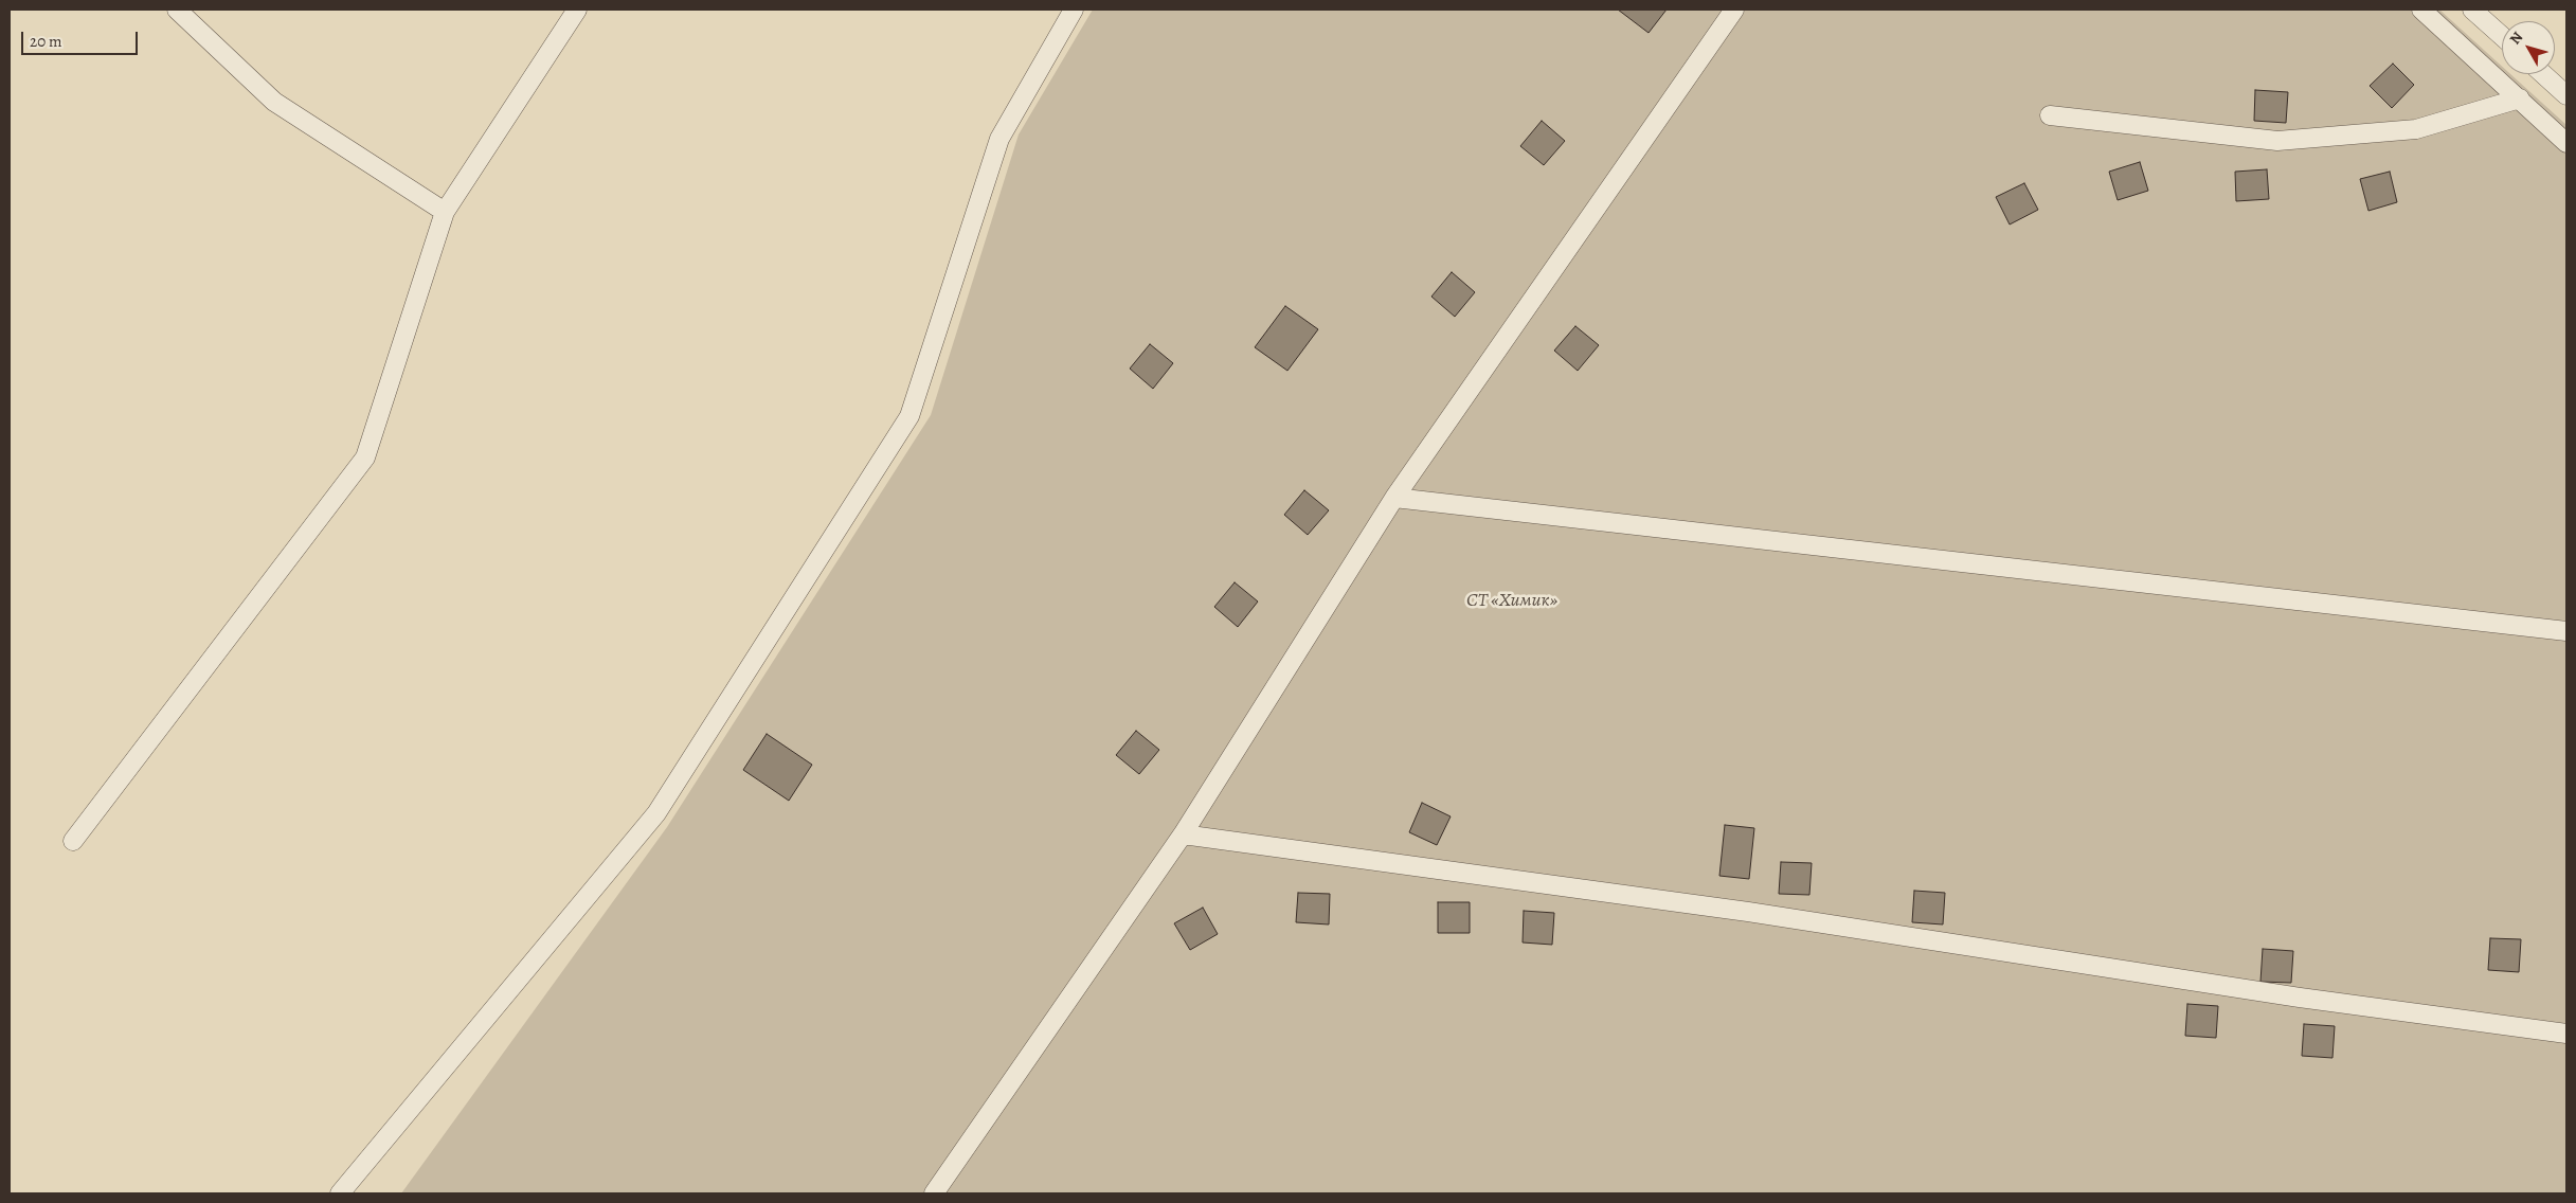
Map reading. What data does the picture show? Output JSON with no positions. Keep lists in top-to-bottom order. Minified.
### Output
{"parks":["СТ «Химик»"],"scale_bar":"20 m","north":"top left"}
